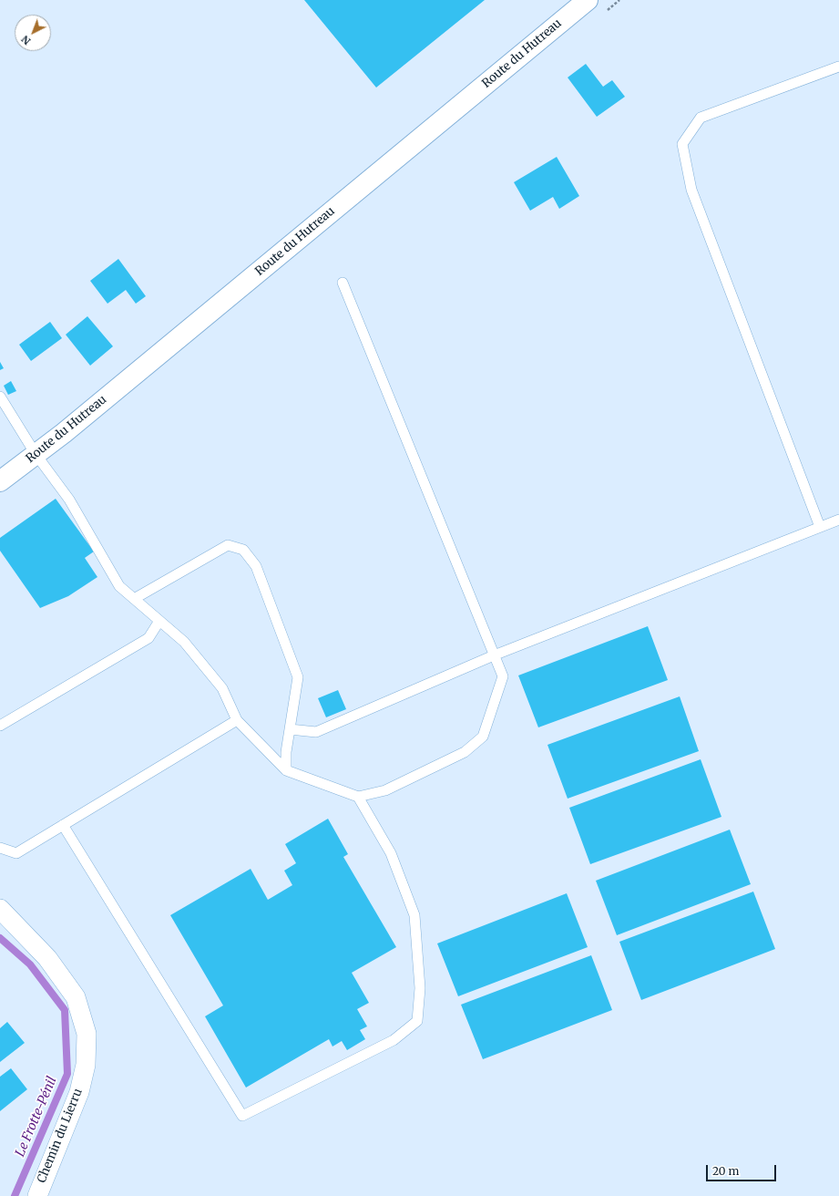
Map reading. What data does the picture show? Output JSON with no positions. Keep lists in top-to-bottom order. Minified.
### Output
{"streets":{"street":["Route du Hutreau","Chemin du Lierru"]},"water":["Le Frotte-Pénil"],"scale_bar":"20 m","north":"bottom left"}
